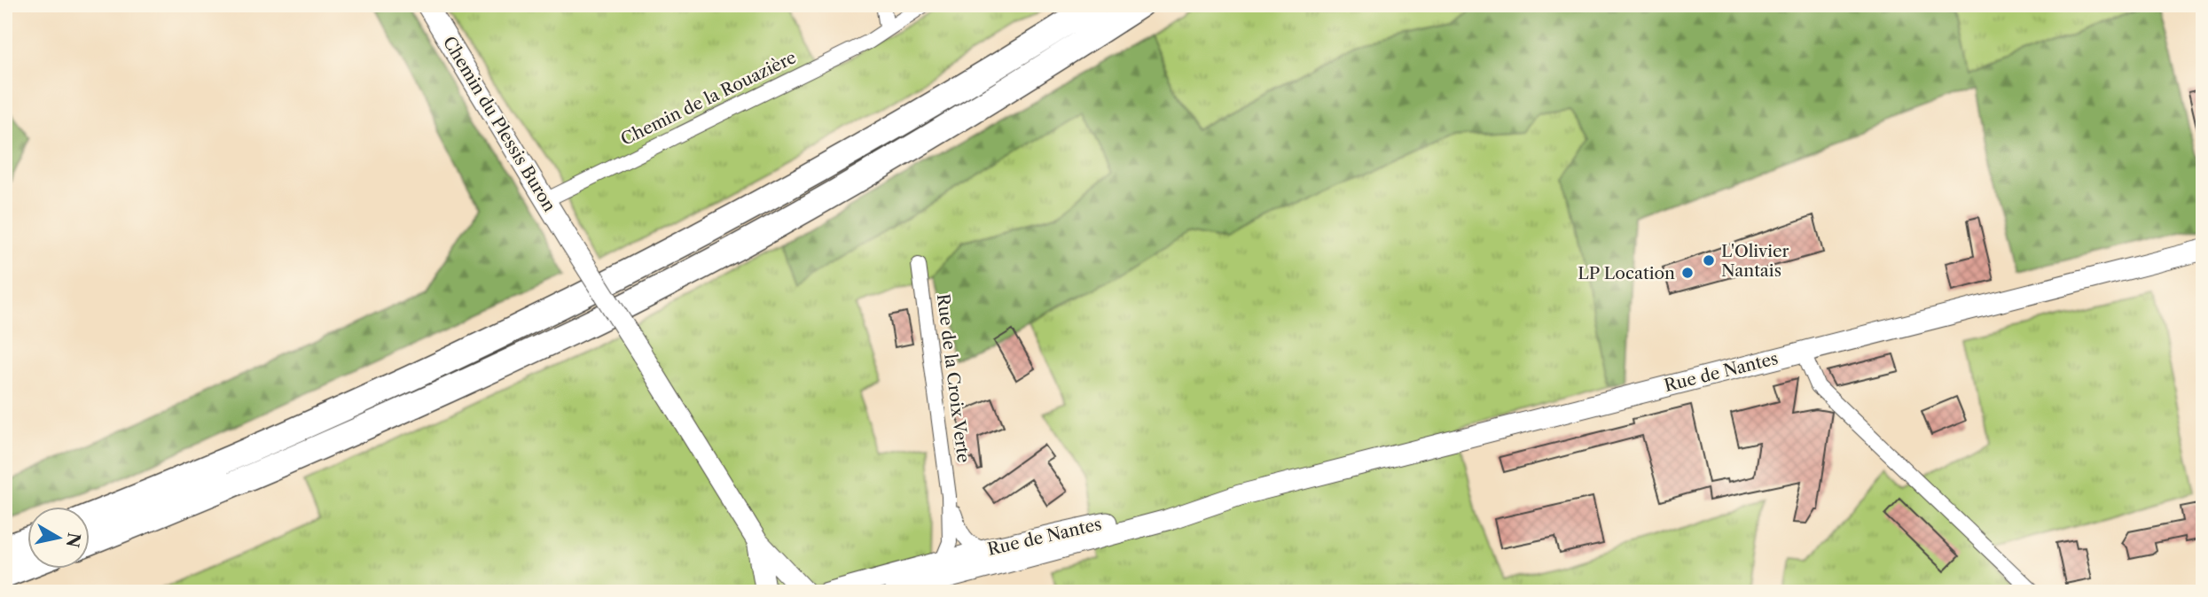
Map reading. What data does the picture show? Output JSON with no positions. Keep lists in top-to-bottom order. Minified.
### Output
{"streets":{"main road":["Chemin du Plessis Buron","Rue de Nantes"],"street":["Chemin de la Rouazière","Rue de la Croix Verte"]},"crossings":[["Chemin de la Rouazière","Chemin du Plessis Buron"],["Rue de Nantes","Rue de la Croix Verte"]],"places":["L'Olivier Nantais","LP Location"],"north":"right"}
